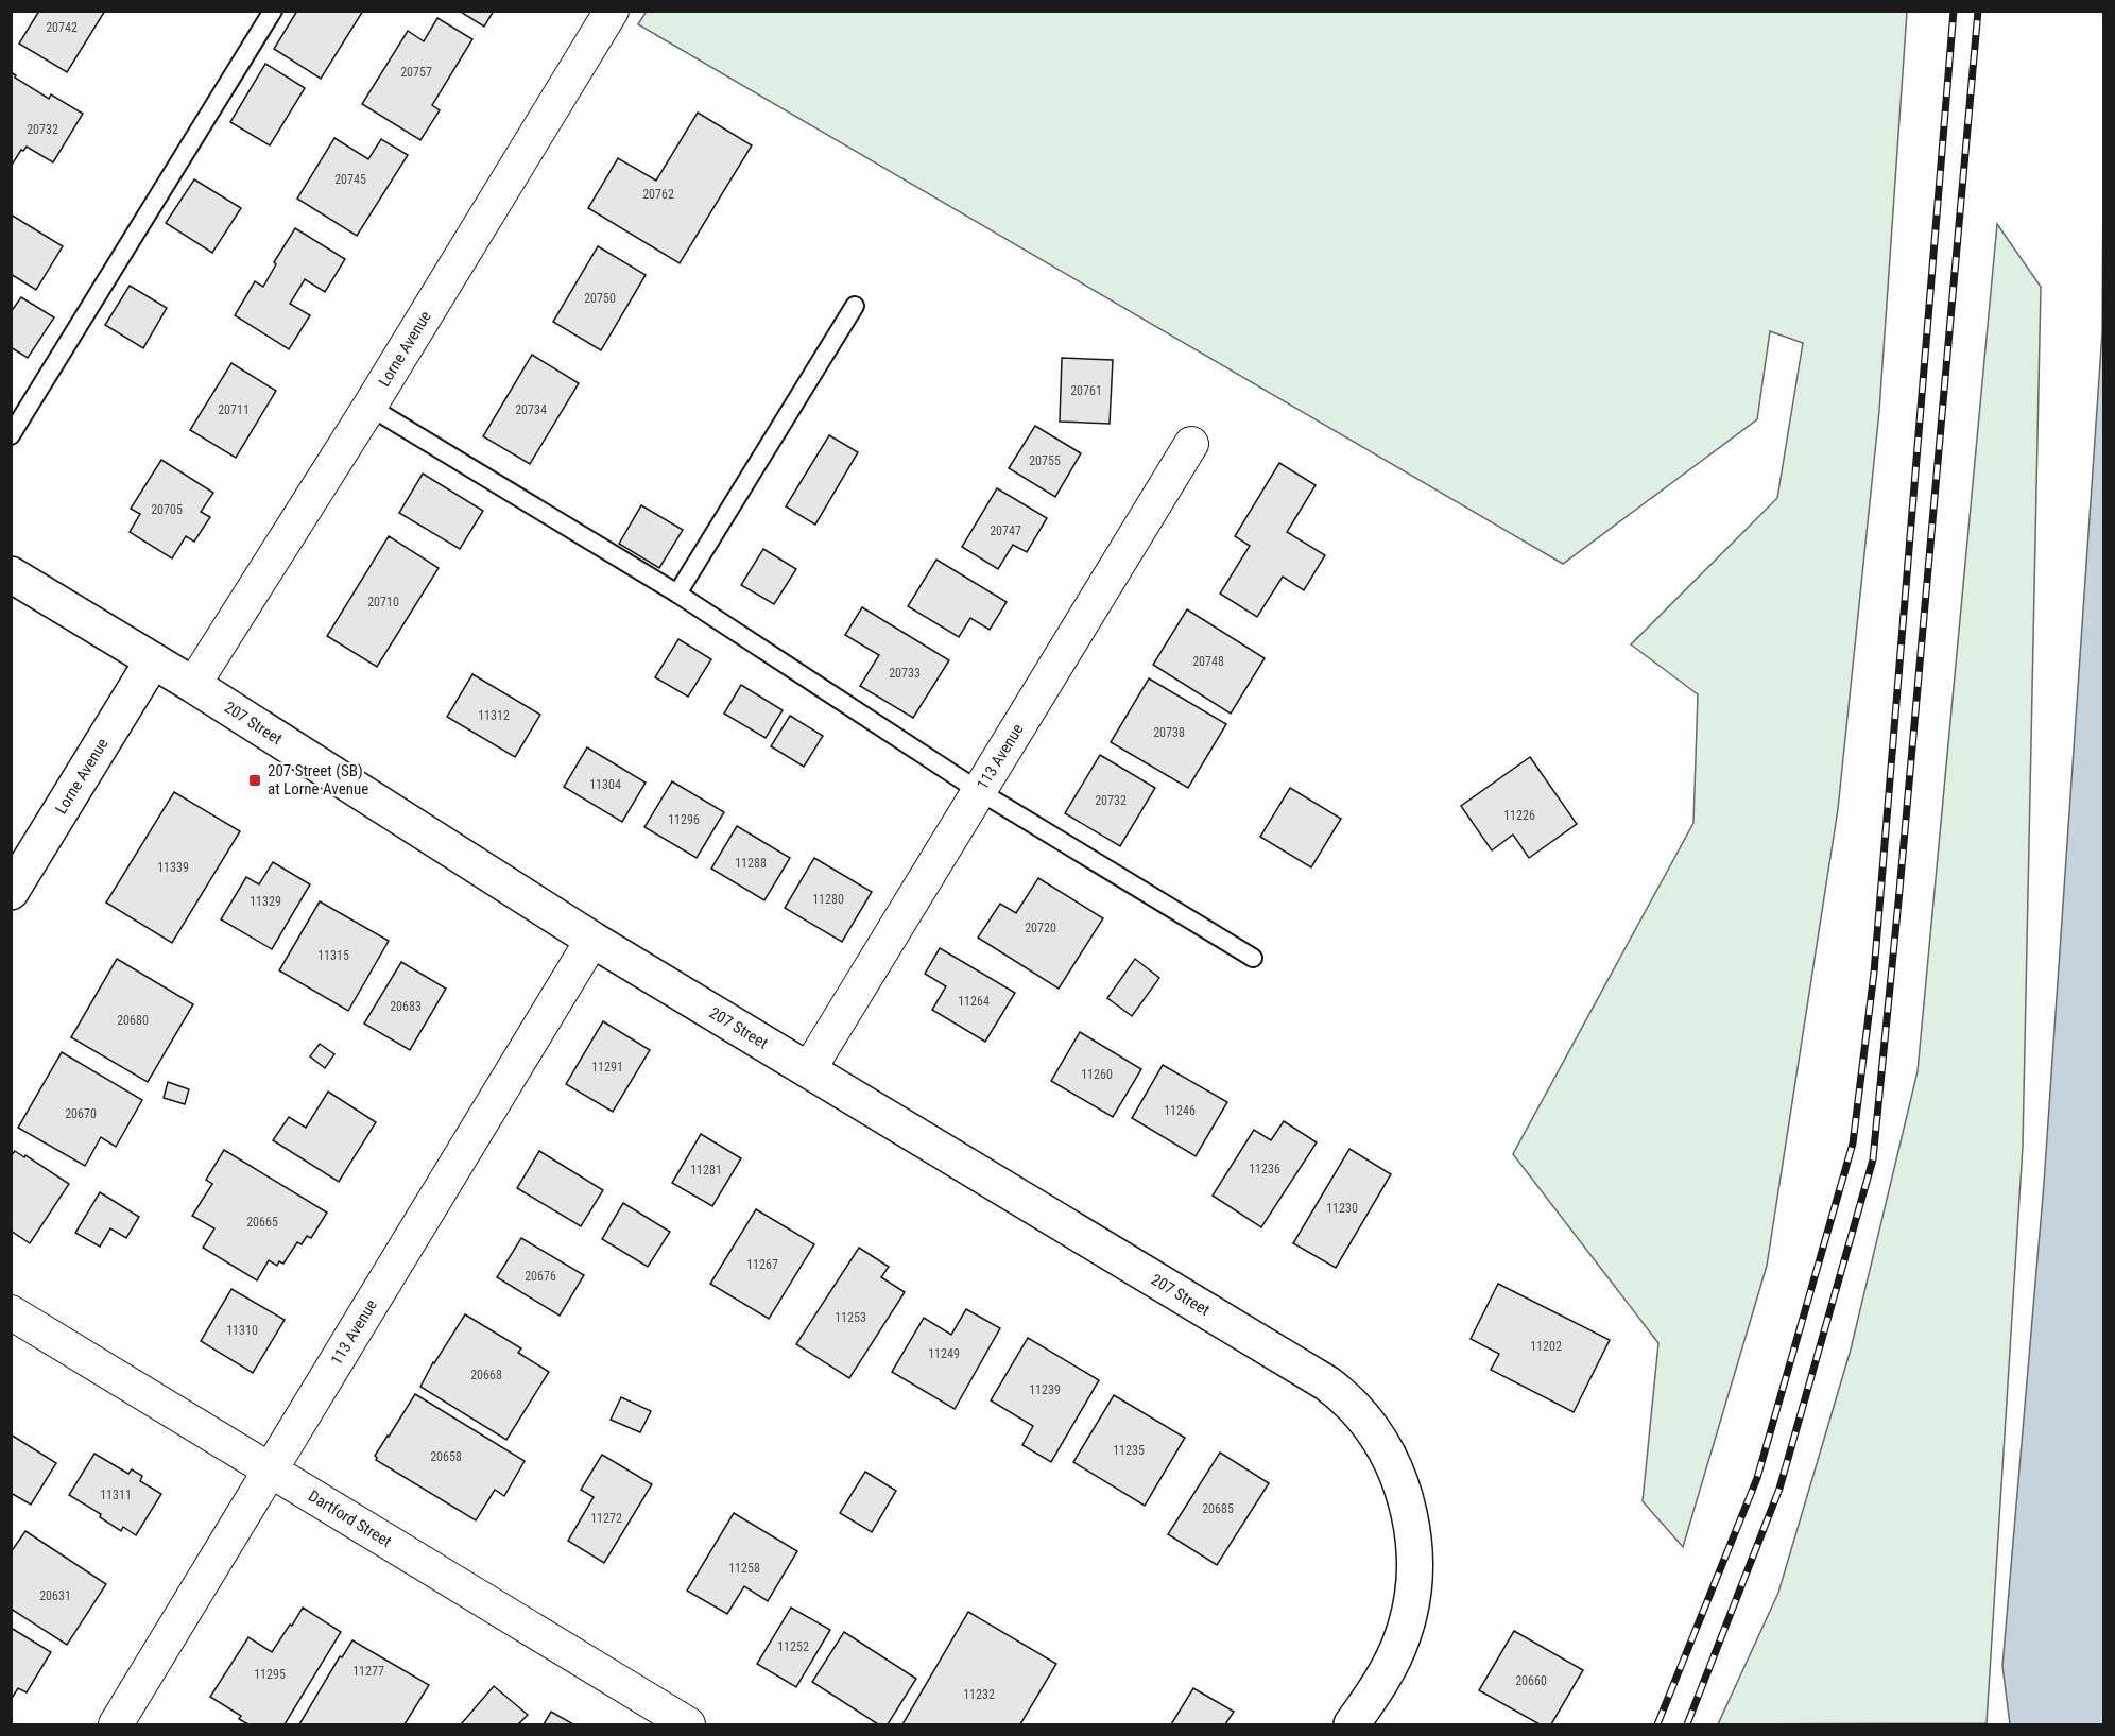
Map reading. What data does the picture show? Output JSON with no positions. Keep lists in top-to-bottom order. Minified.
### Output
{"streets":{"street":["Lorne Avenue","207 Street","113 Avenue","Dartford Street"]},"crossings":[["Lorne Avenue","207 Street"],["207 Street","113 Avenue"],["113 Avenue","Dartford Street"]],"places":{"transit":["207 Street (SB) at Lorne Avenue"]},"house_numbers":["20742","20757","20732","20745","20762","20750","20761","20711","20734","20755","20705","20747","20710","20748","20733","11312","20738","11304","20732","11226","11296","11288","11339","11280","11329","20720","11315","11264","20683","20680","11291","11260","11246","20670","11236","11281","11230","20665","11267","20676","11253","11310","11202","11249","20668","11239","11235","20658","11311","20685","11272","11258","20631","11252","11277","11295","20660","11232"]}
